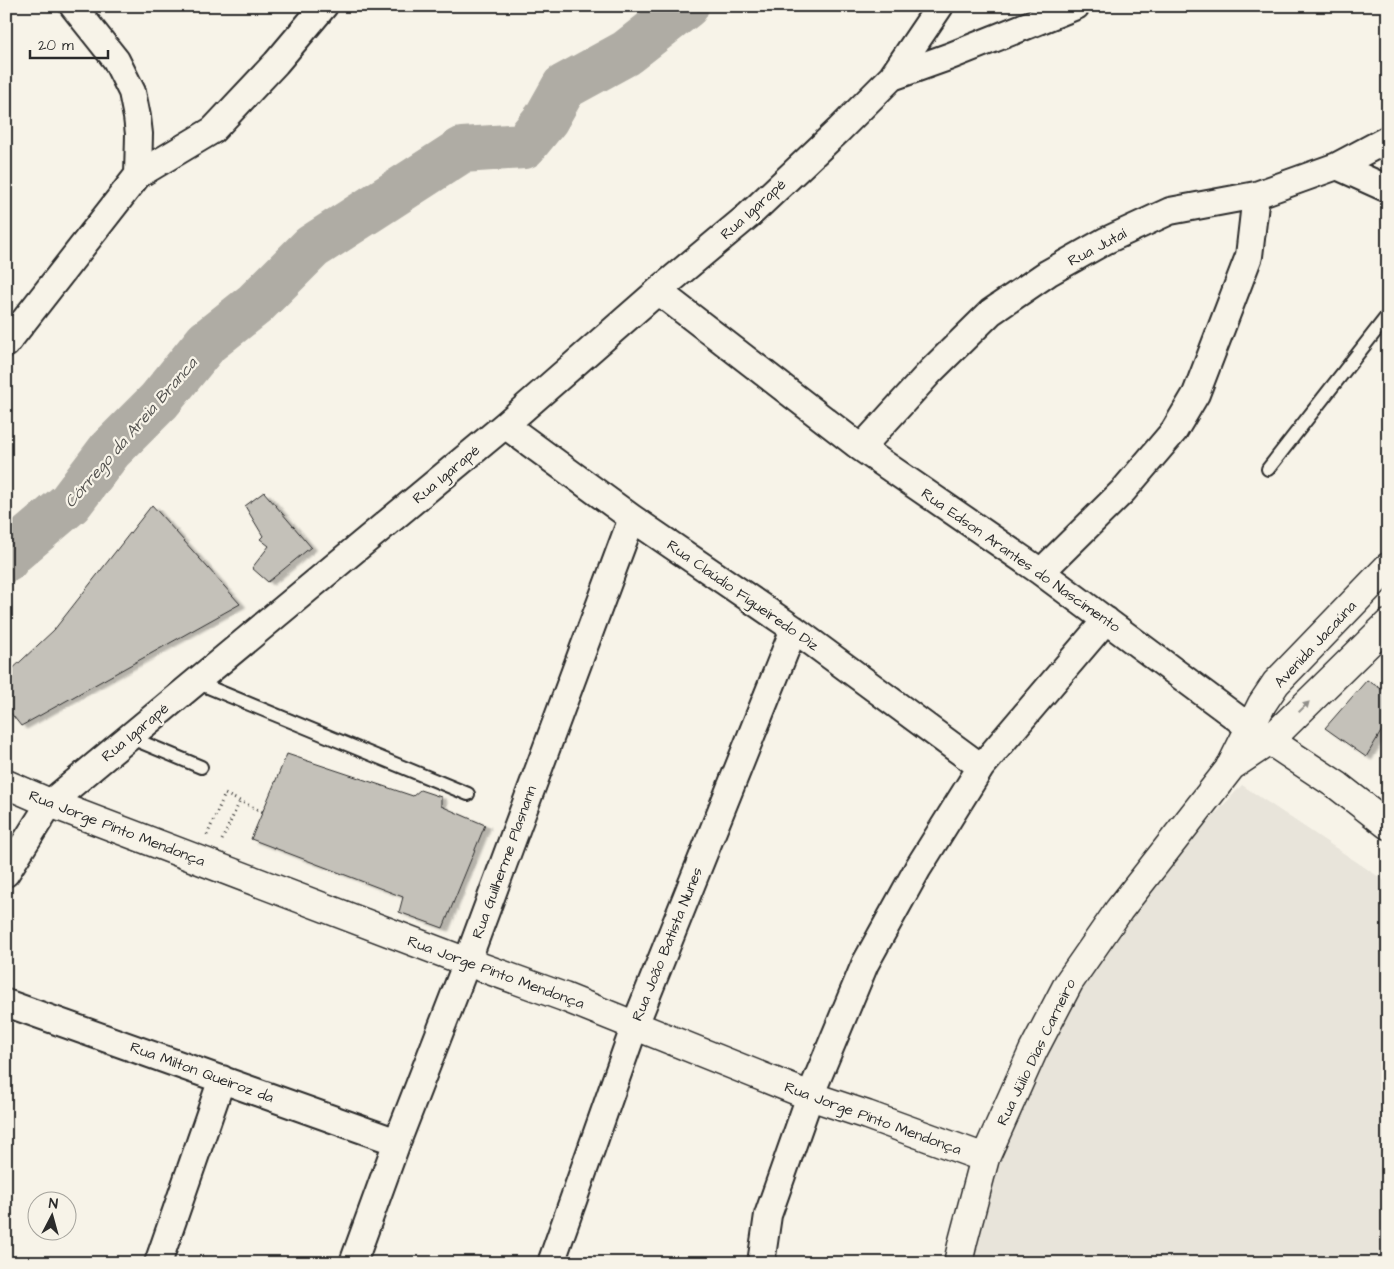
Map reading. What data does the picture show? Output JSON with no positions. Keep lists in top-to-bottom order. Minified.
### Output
{"streets":{"street":["Rua Igarapé","Rua Jutaí","Rua Edson Arantes do Nascimento","Rua Claúdio Figueiredo Diz","Avenida Jacaúna","Rua Jorge Pinto Mendonça","Rua Guilherme Plasnann","Rua João Batista Nunes","Rua Jülio Dias Carneiro","Rua Milton Queiroz da"]},"crossings":[["Rua Igarapé","Rua Edson Arantes do Nascimento"],["Rua Igarapé","Rua Claúdio Figueiredo Diz"],["Rua Igarapé","Rua Jorge Pinto Mendonça"],["Rua Jutaí","Rua Edson Arantes do Nascimento"],["Rua Edson Arantes do Nascimento","Avenida Jacaúna"],["Rua Edson Arantes do Nascimento","Rua Jülio Dias Carneiro"],["Rua Claúdio Figueiredo Diz","Rua Guilherme Plasnann"],["Rua Claúdio Figueiredo Diz","Rua João Batista Nunes"],["Avenida Jacaúna","Rua Jülio Dias Carneiro"],["Rua Jorge Pinto Mendonça","Rua Guilherme Plasnann"],["Rua Jorge Pinto Mendonça","Rua João Batista Nunes"],["Rua Jorge Pinto Mendonça","Rua Jülio Dias Carneiro"],["Rua Guilherme Plasnann","Rua Milton Queiroz da"]],"water":["Córrego da Areia Branca"],"scale_bar":"20 m","north":"top"}
